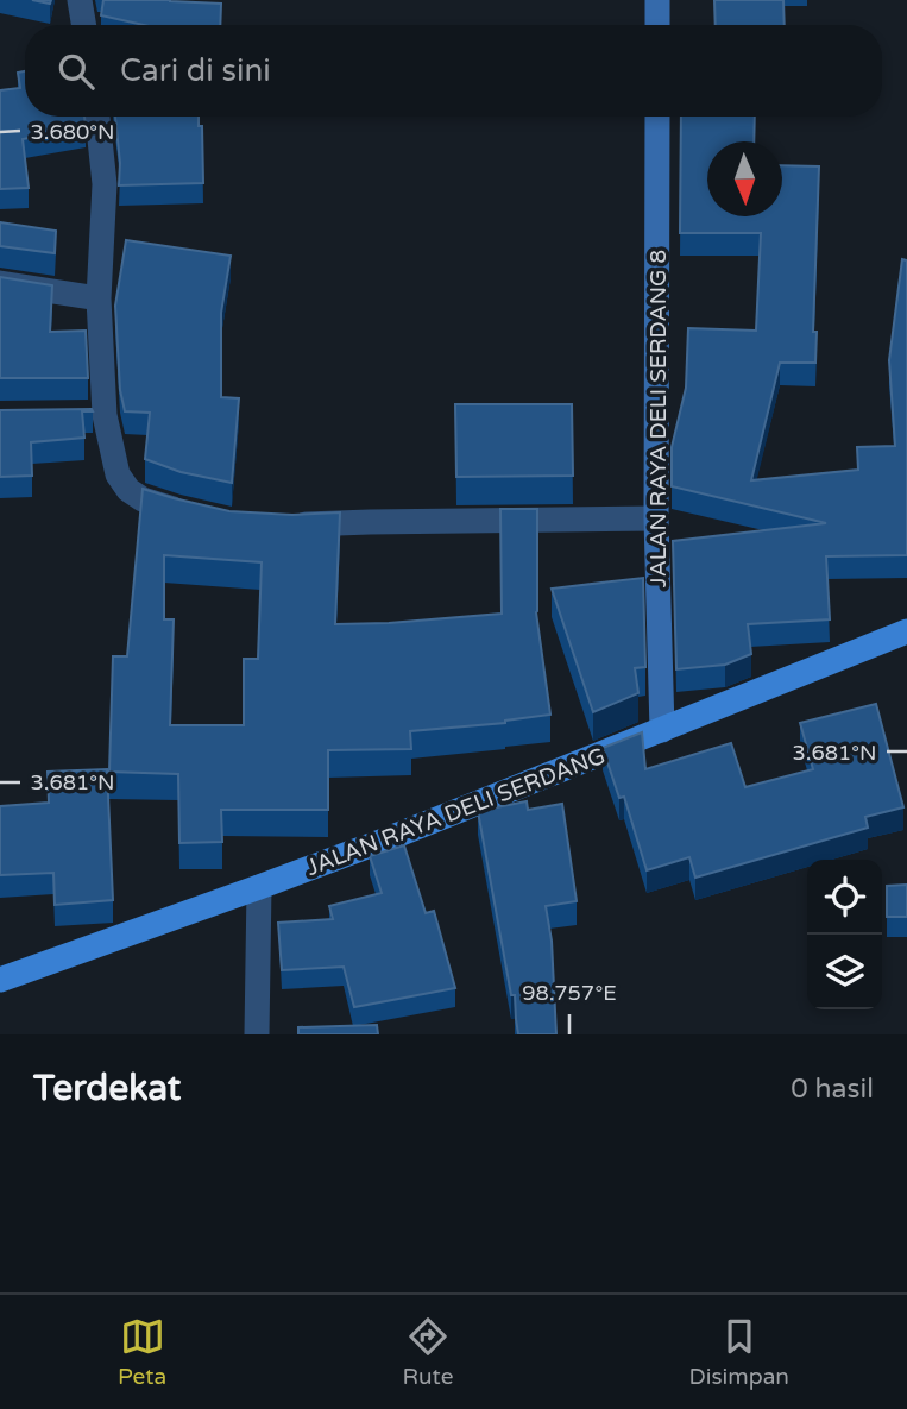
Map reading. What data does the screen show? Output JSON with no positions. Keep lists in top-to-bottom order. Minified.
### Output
{"streets":{"main road":["JALAN RAYA DELI SERDANG"],"street":["JALAN RAYA DELI SERDANG 8"]},"crossings":[["JALAN RAYA DELI SERDANG 8","JALAN RAYA DELI SERDANG"]],"north":"bottom","page":{"search":"Cari di sini","heading":["Terdekat","0 hasil"],"nav":["Peta","Rute","Disimpan"]},"coordinates":["3.680°N","3.681°N","98.757°E"]}
